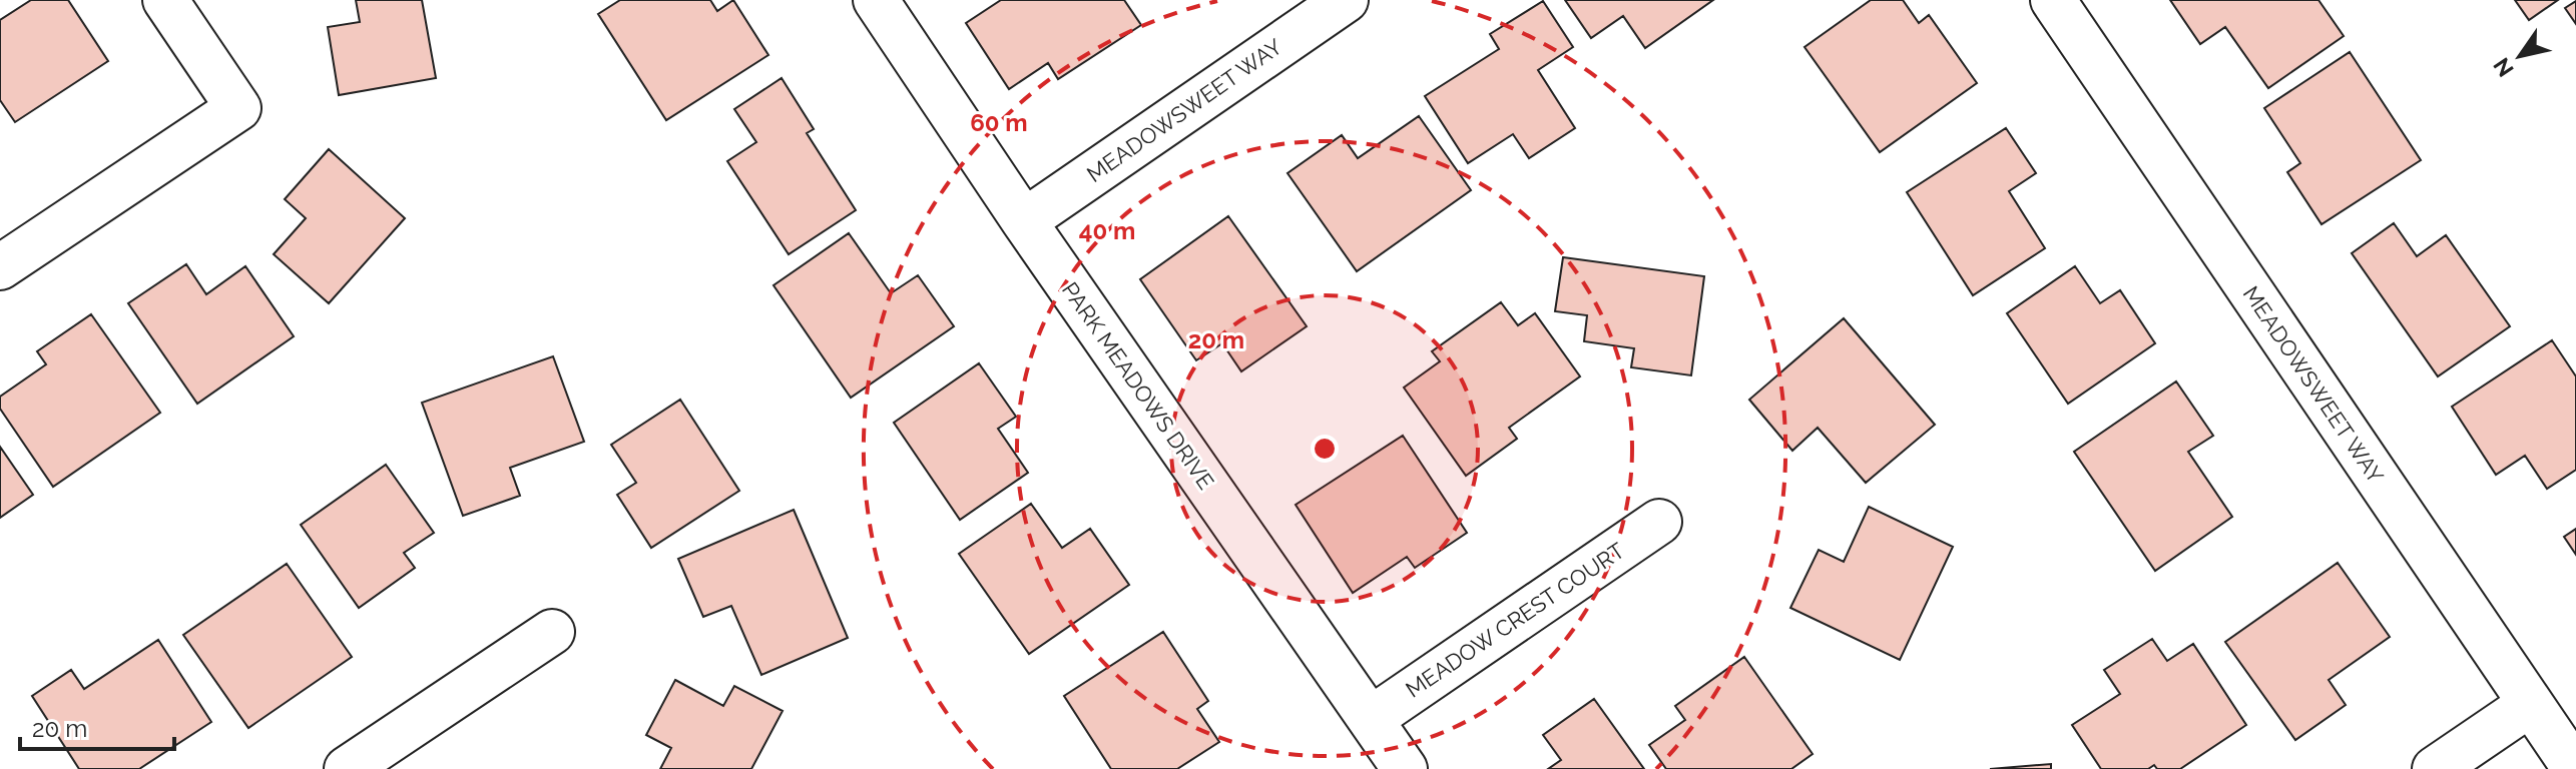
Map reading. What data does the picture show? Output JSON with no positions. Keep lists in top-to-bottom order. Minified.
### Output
{"streets":{"street":["MEADOWSWEET WAY","PARK MEADOWS DRIVE","MEADOW CREST COURT"]},"crossings":[["MEADOWSWEET WAY","PARK MEADOWS DRIVE"],["PARK MEADOWS DRIVE","MEADOW CREST COURT"]],"scale_bar":"20 m","north":"bottom left","rings":["60 m","40 m","20 m"]}
